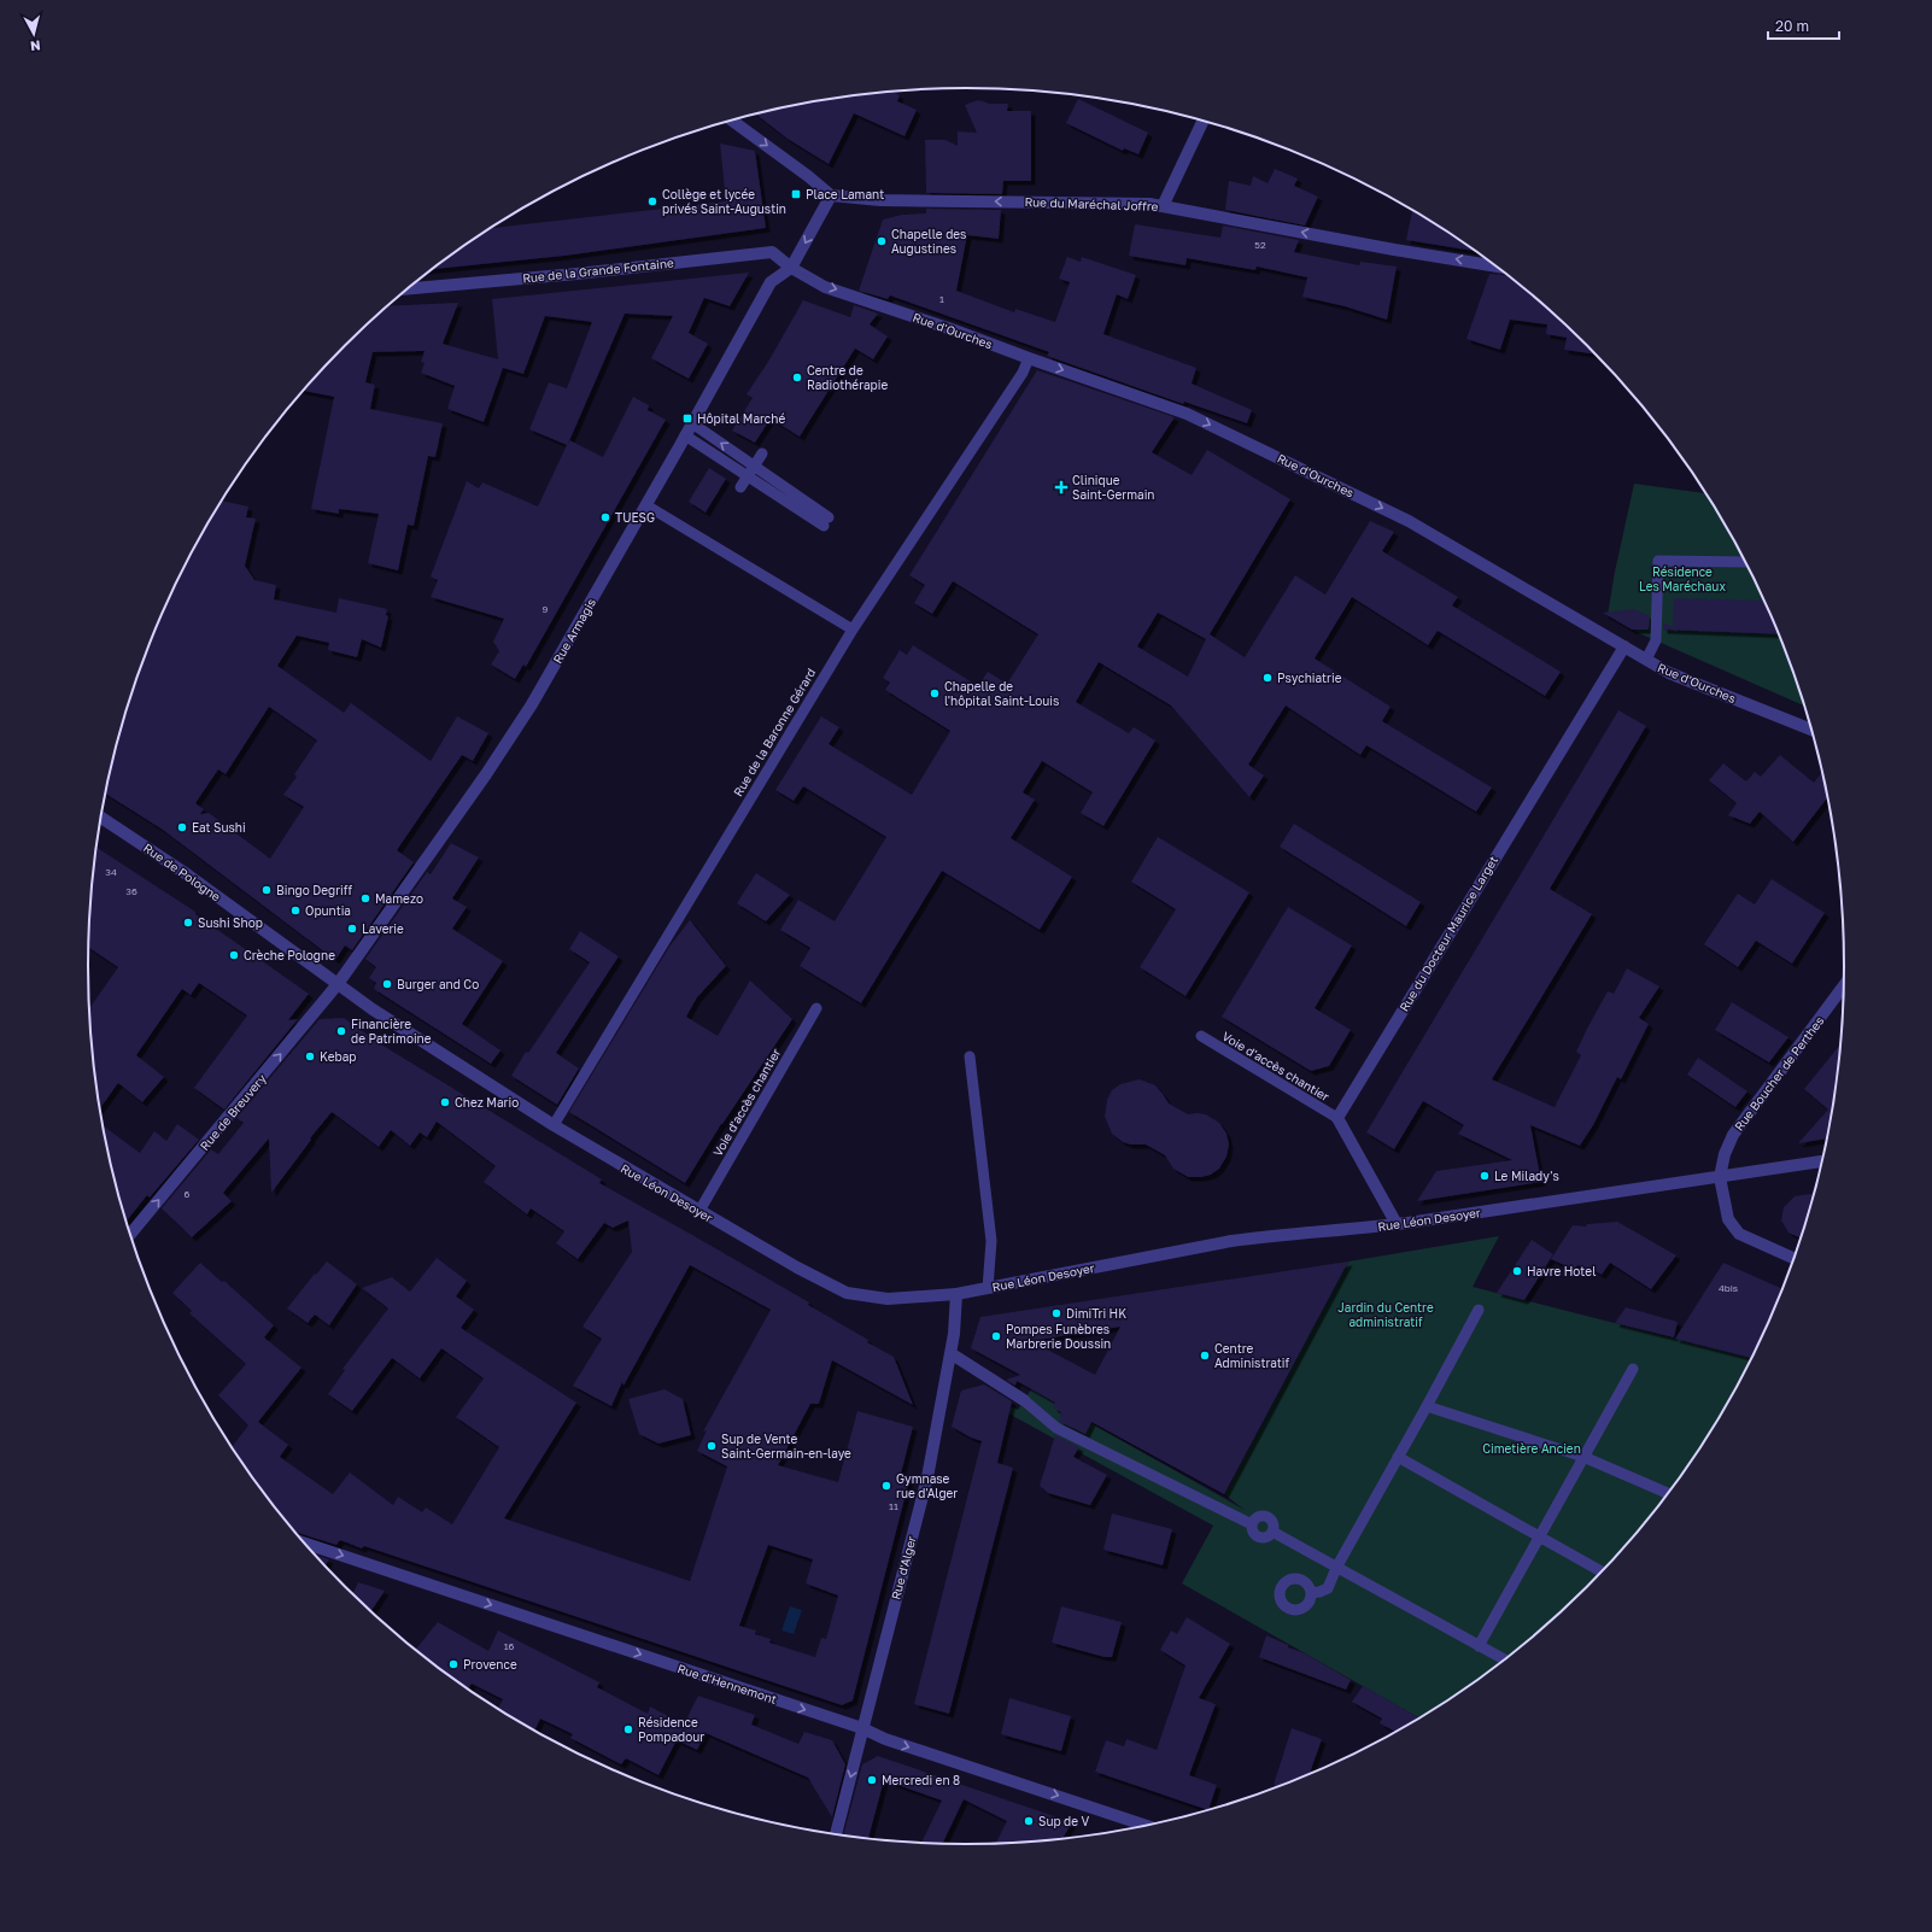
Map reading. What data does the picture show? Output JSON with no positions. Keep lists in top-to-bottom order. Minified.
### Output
{"streets":{"street":["Rue du Maréchal Joffre","Rue de la Grande Fontaine","Rue d'Ourches","Rue Armagis","Rue de Pologne","Rue du Docteur Maurice Larget","Rue Boucher de Perthes","Rue de Breuvery","Rue Léon Desoyer","Rue d'Alger","Rue d'Hennemont"],"lane":["Rue de la Baronne Gérard","Voie d'accès chantier"]},"crossings":[["Rue de la Grande Fontaine","Rue d'Ourches"],["Rue de la Grande Fontaine","Rue Armagis"],["Rue d'Ourches","Rue Armagis"],["Rue d'Ourches","Rue de la Baronne Gérard"],["Rue d'Ourches","Rue du Docteur Maurice Larget"],["Rue Armagis","Rue de Pologne"],["Rue Armagis","Rue de Breuvery"],["Rue Armagis","Rue Léon Desoyer"],["Rue de la Baronne Gérard","Rue Léon Desoyer"],["Rue de Pologne","Rue de Breuvery"],["Rue de Pologne","Rue Léon Desoyer"],["Rue du Docteur Maurice Larget","Voie d'accès chantier"],["Voie d'accès chantier","Rue Léon Desoyer"],["Rue Boucher de Perthes","Rue Léon Desoyer"],["Rue de Breuvery","Rue Léon Desoyer"],["Rue Léon Desoyer","Rue d'Alger"],["Rue d'Alger","Rue d'Hennemont"]],"one_way":["Rue du Maréchal Joffre","Rue d'Ourches","Rue de Breuvery","Rue d'Hennemont"],"parks":["Résidence Les Maréchaux","Jardin du Centre administratif","Cimetière Ancien"],"places":{"transit":["Place Lamant","Hôpital Marché"],"other":["Collège et lycée privés Saint-Augustin","Chapelle des Augustines","Centre de Radiothérapie","TUESG","Psychiatrie","Chapelle de l'hôpital Saint-Louis","Eat Sushi","Bingo Degriff","Mamezo","Opuntia","Sushi Shop","Laverie","Crèche Pologne","Burger and Co","Financière de Patrimoine","Kebap","Chez Mario","Le Milady's","Havre Hotel","DimiTri HK","Pompes Funèbres Marbrerie Doussin","Centre Administratif","Sup de Vente Saint-Germain-en-laye","Gymnase rue d'Alger","Provence","Résidence Pompadour","Mercredi en 8","Sup de V"],"health":["Clinique Saint-Germain"]},"house_numbers":["52","1","9","34","36","6","4bis","11","16"],"scale_bar":"20 m","north":"bottom"}
